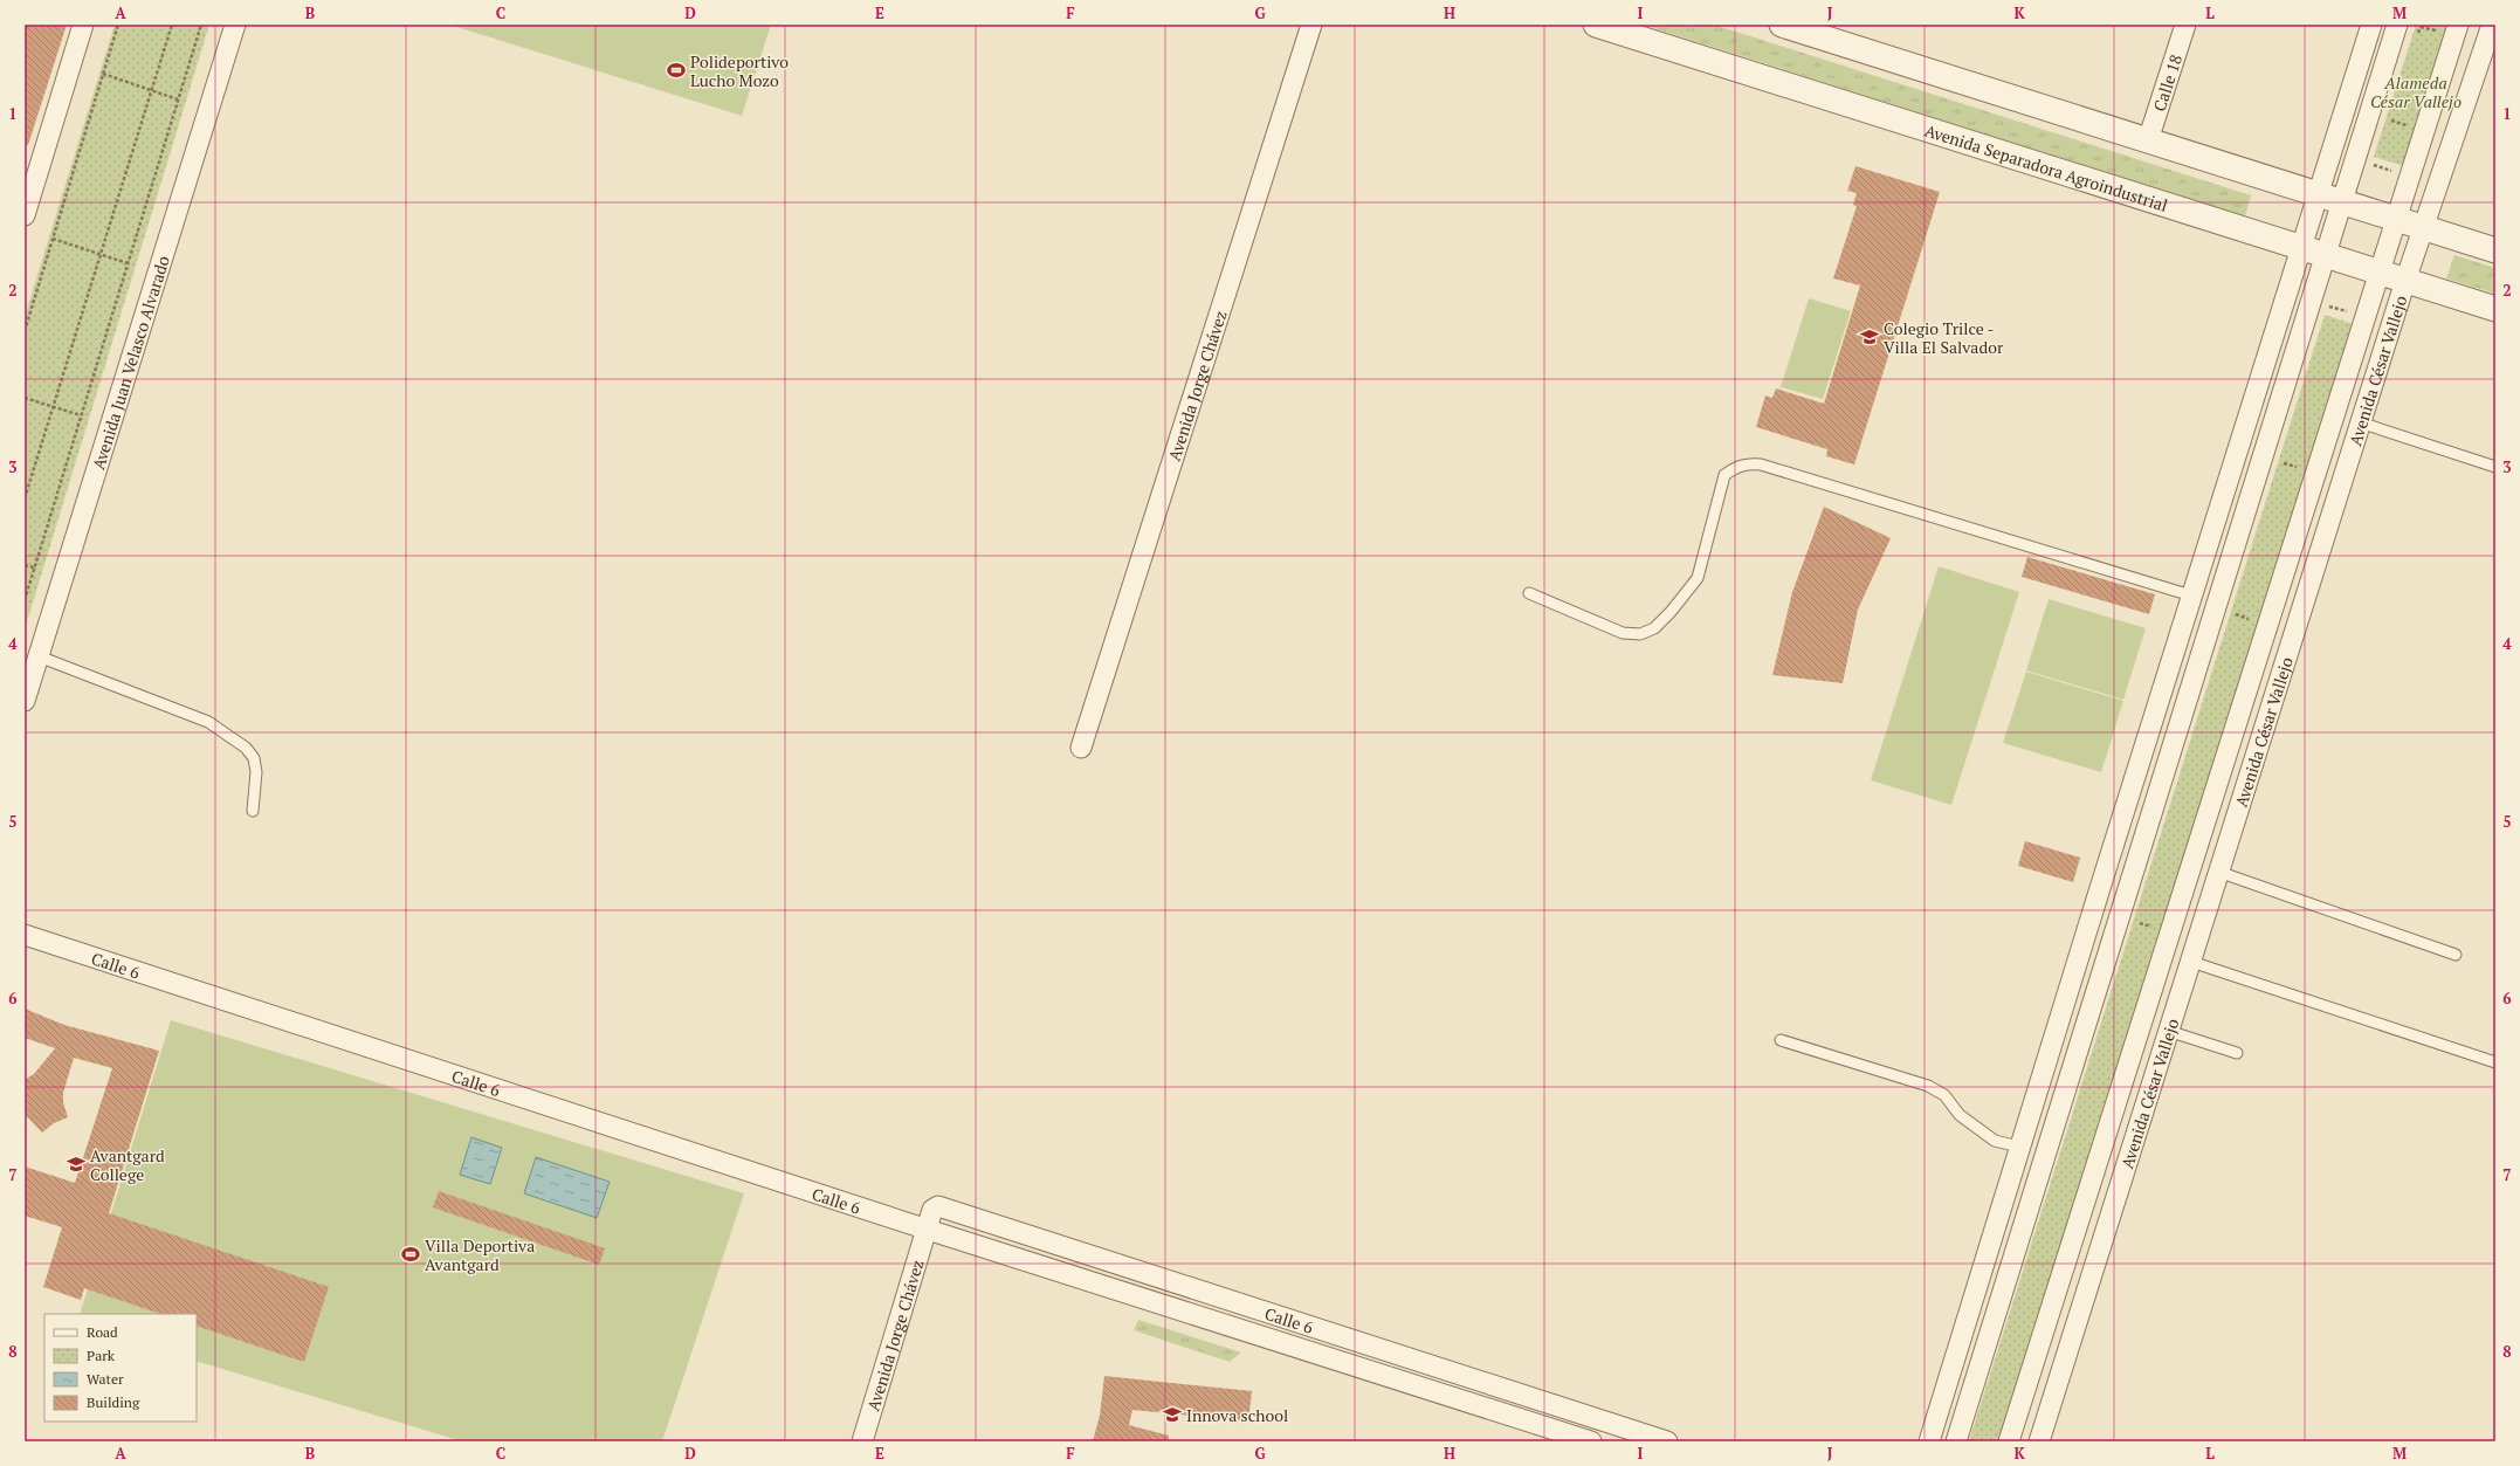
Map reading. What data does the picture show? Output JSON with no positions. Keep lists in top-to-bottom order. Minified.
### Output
{"streets":{"street":["Calle 18","Avenida Separadora Agroindustrial","Avenida Juan Velasco Alvarado","Avenida César Vallejo","Avenida Jorge Chávez","Calle 6"]},"crossings":[["Avenida Separadora Agroindustrial","Avenida César Vallejo"],["Avenida Jorge Chávez","Calle 6"]],"parks":["Alameda César Vallejo"],"places":{"sports":["Polideportivo Lucho Mozo","Villa Deportiva Avantgard"],"school or university":["Colegio Trilce - Villa El Salvador","Avantgard College","Innova school"]},"legend":["Road","Park","Water","Building"],"grid":{"columns":["A","B","C","D","E","F","G","H","I","J","K","L","M"],"rows":["1","2","3","4","5","6","7","8"]}}
